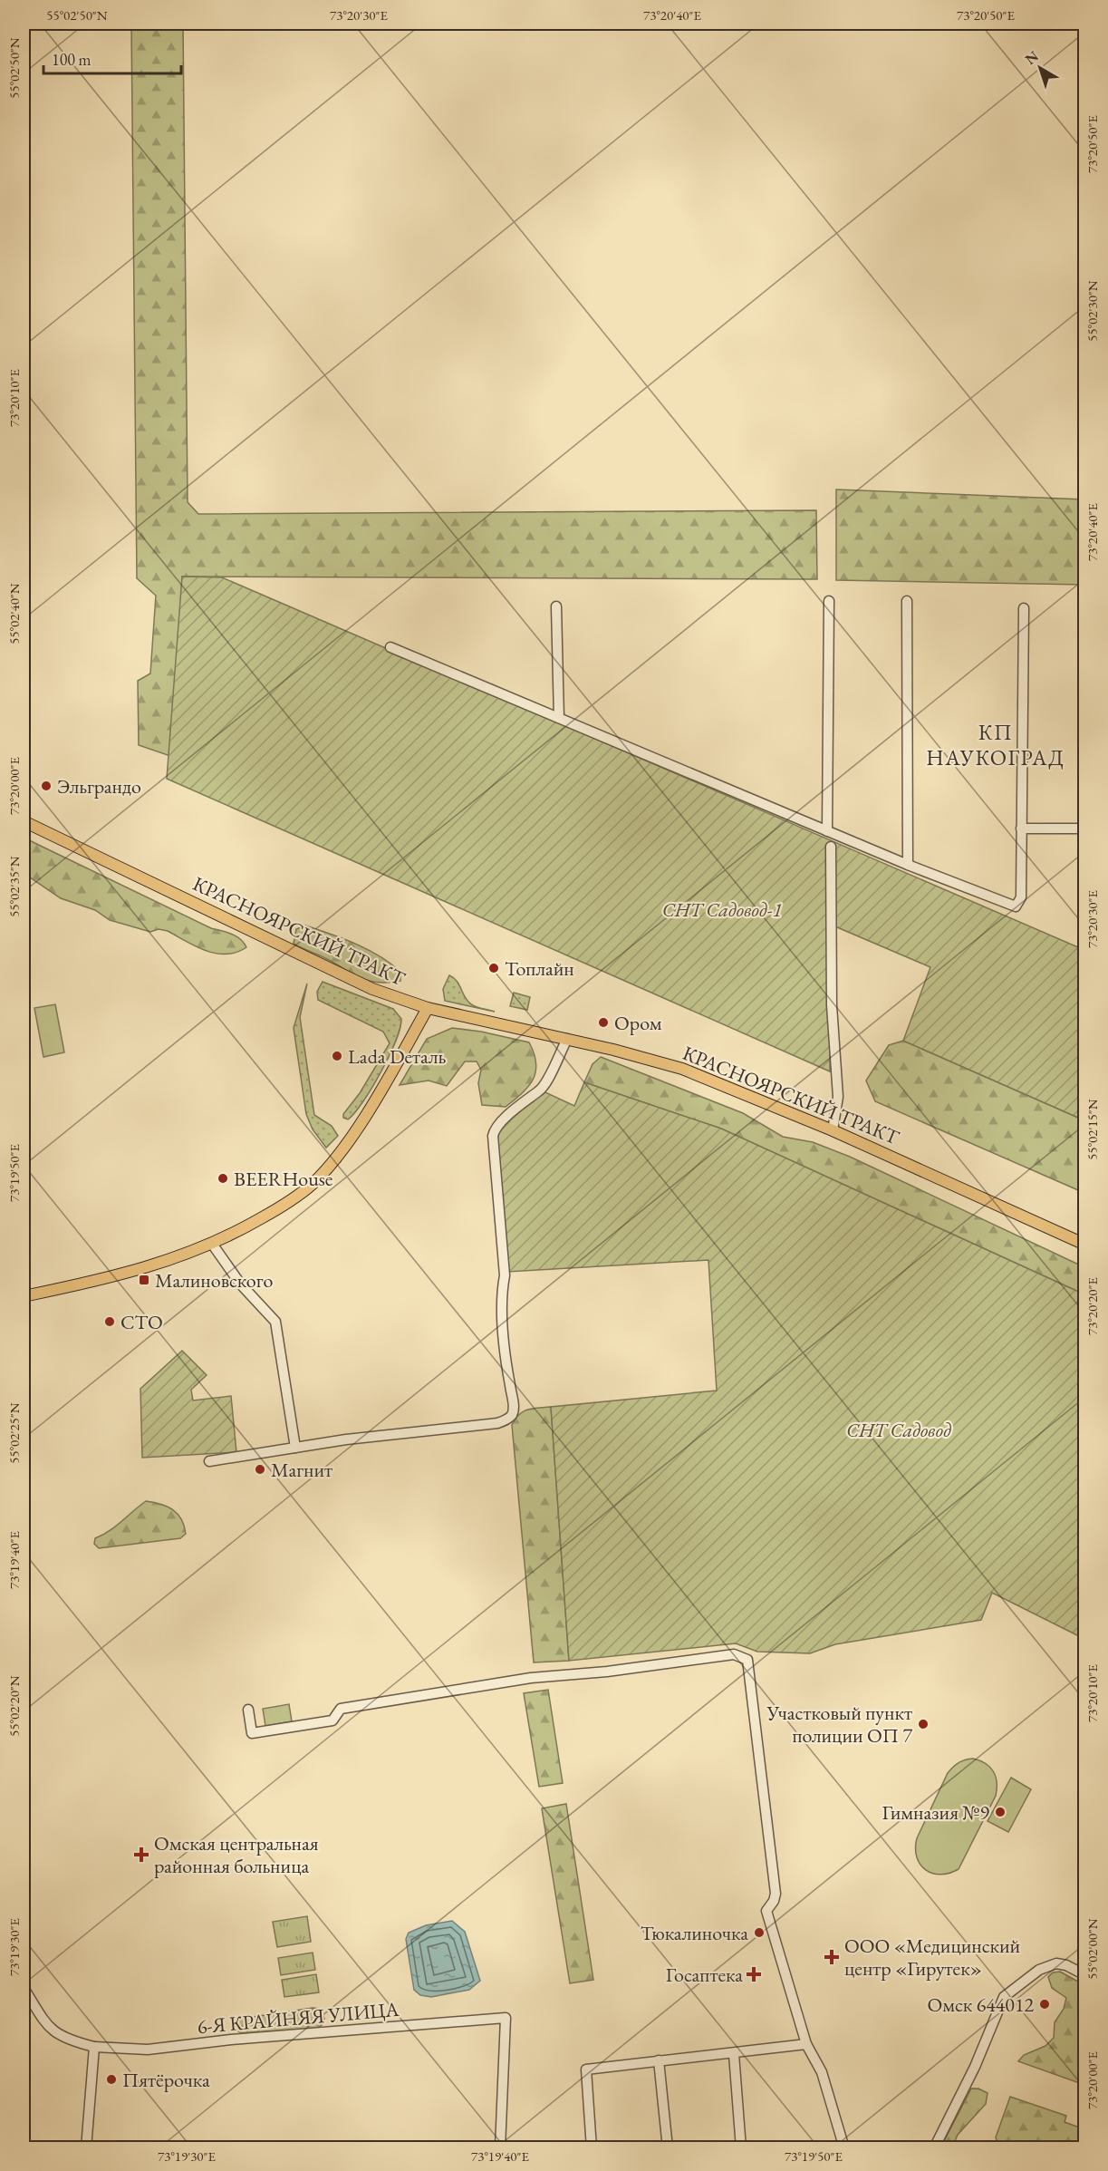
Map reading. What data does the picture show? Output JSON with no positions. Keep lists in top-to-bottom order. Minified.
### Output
{"streets":{"main road":["КРАСНОЯРСКИЙ ТРАКТ"],"street":["6-Я КРАЙНЯЯ УЛИЦА"]},"districts":["КП НАУКОГРАД"],"parks":["СНТ Садовод-1","СНТ Садовод"],"places":{"other":["Эльграндо","Топлайн","Ором","Lada Dеталь","BEERHouse","СТО","Магнит","Участковый пункт полиции ОП 7","Гимназия №9","Тюкалиночка","Омск 644012","Пятёрочка"],"transit":["Малиновского"],"health":["Омская центральная районная больница","ООО «Медицинский центр «Гирутек»","Госаптека"]},"scale_bar":"100 m","north":"top left","coordinates":["55°02'50\"N","73°20'30\"E","73°20'40\"E","73°20'50\"E","55°02'30\"N","73°20'10\"E","55°02'40\"N","73°20'00\"E","55°02'35\"N","55°02'15\"N","73°19'50\"E","73°20'20\"E","55°02'25\"N","73°19'40\"E","55°02'20\"N","73°19'30\"E","55°02'00\"N"]}
